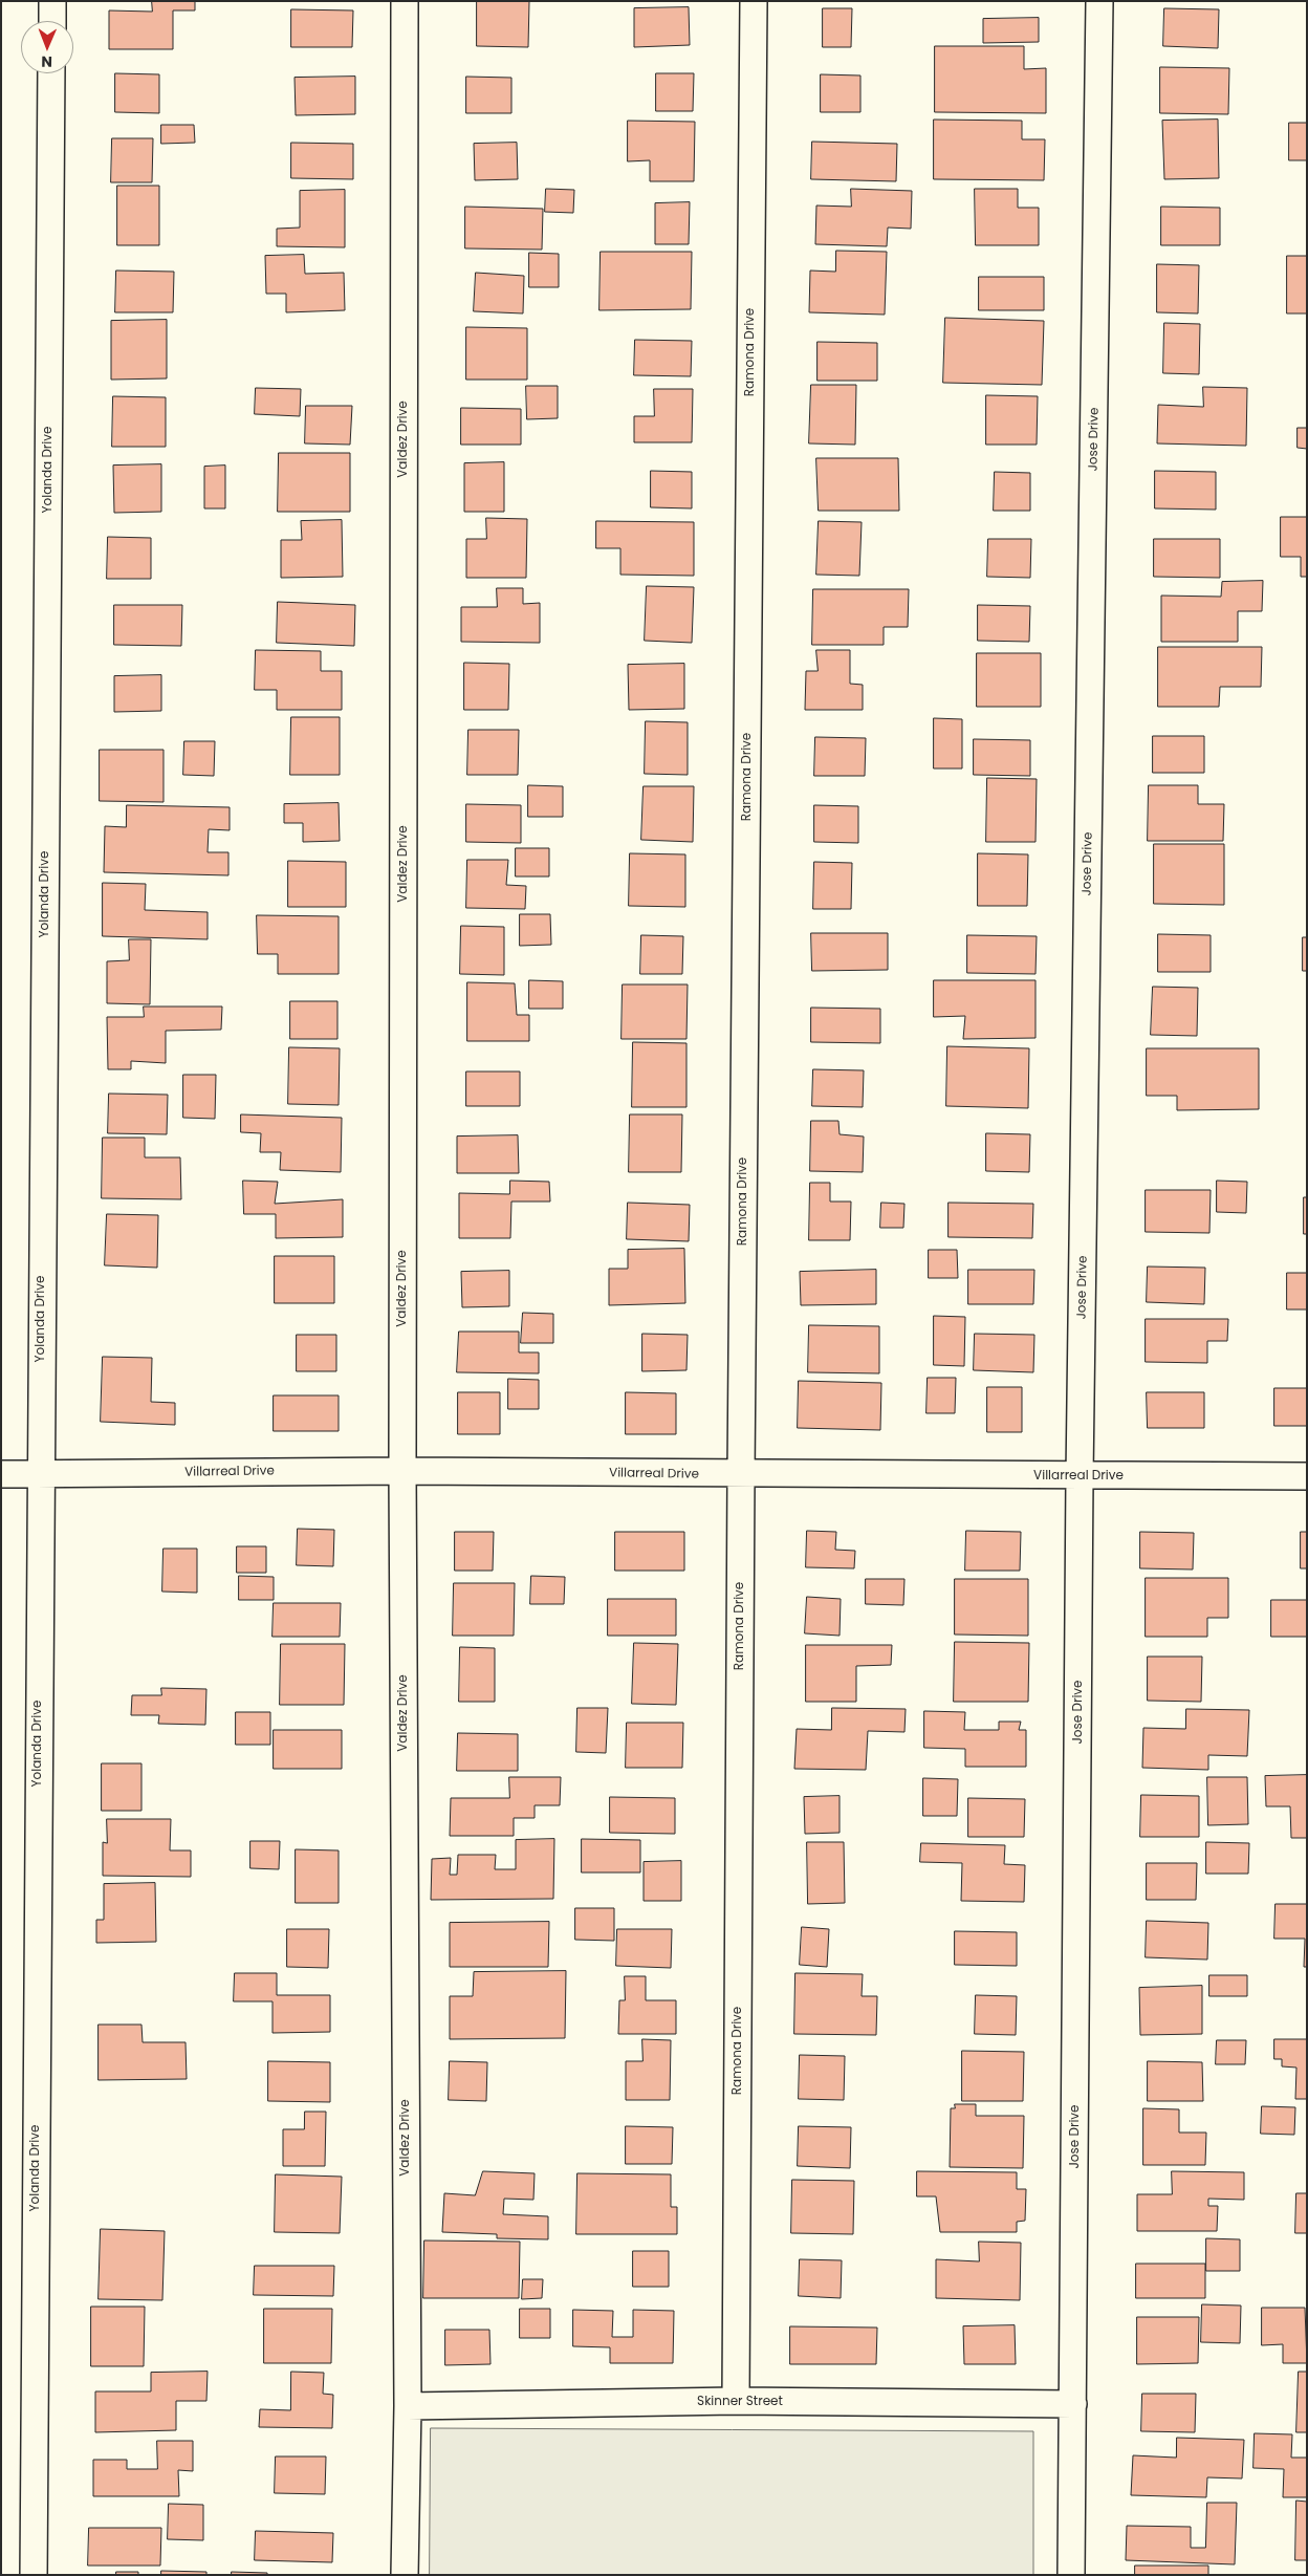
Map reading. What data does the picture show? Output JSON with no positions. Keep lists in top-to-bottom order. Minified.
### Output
{"streets":{"street":["Ramona Drive","Valdez Drive","Jose Drive","Yolanda Drive","Villarreal Drive","Skinner Street"]},"crossings":[["Ramona Drive","Villarreal Drive"],["Ramona Drive","Skinner Street"],["Valdez Drive","Villarreal Drive"],["Valdez Drive","Skinner Street"],["Jose Drive","Villarreal Drive"],["Jose Drive","Skinner Street"],["Yolanda Drive","Villarreal Drive"]],"north":"bottom"}
